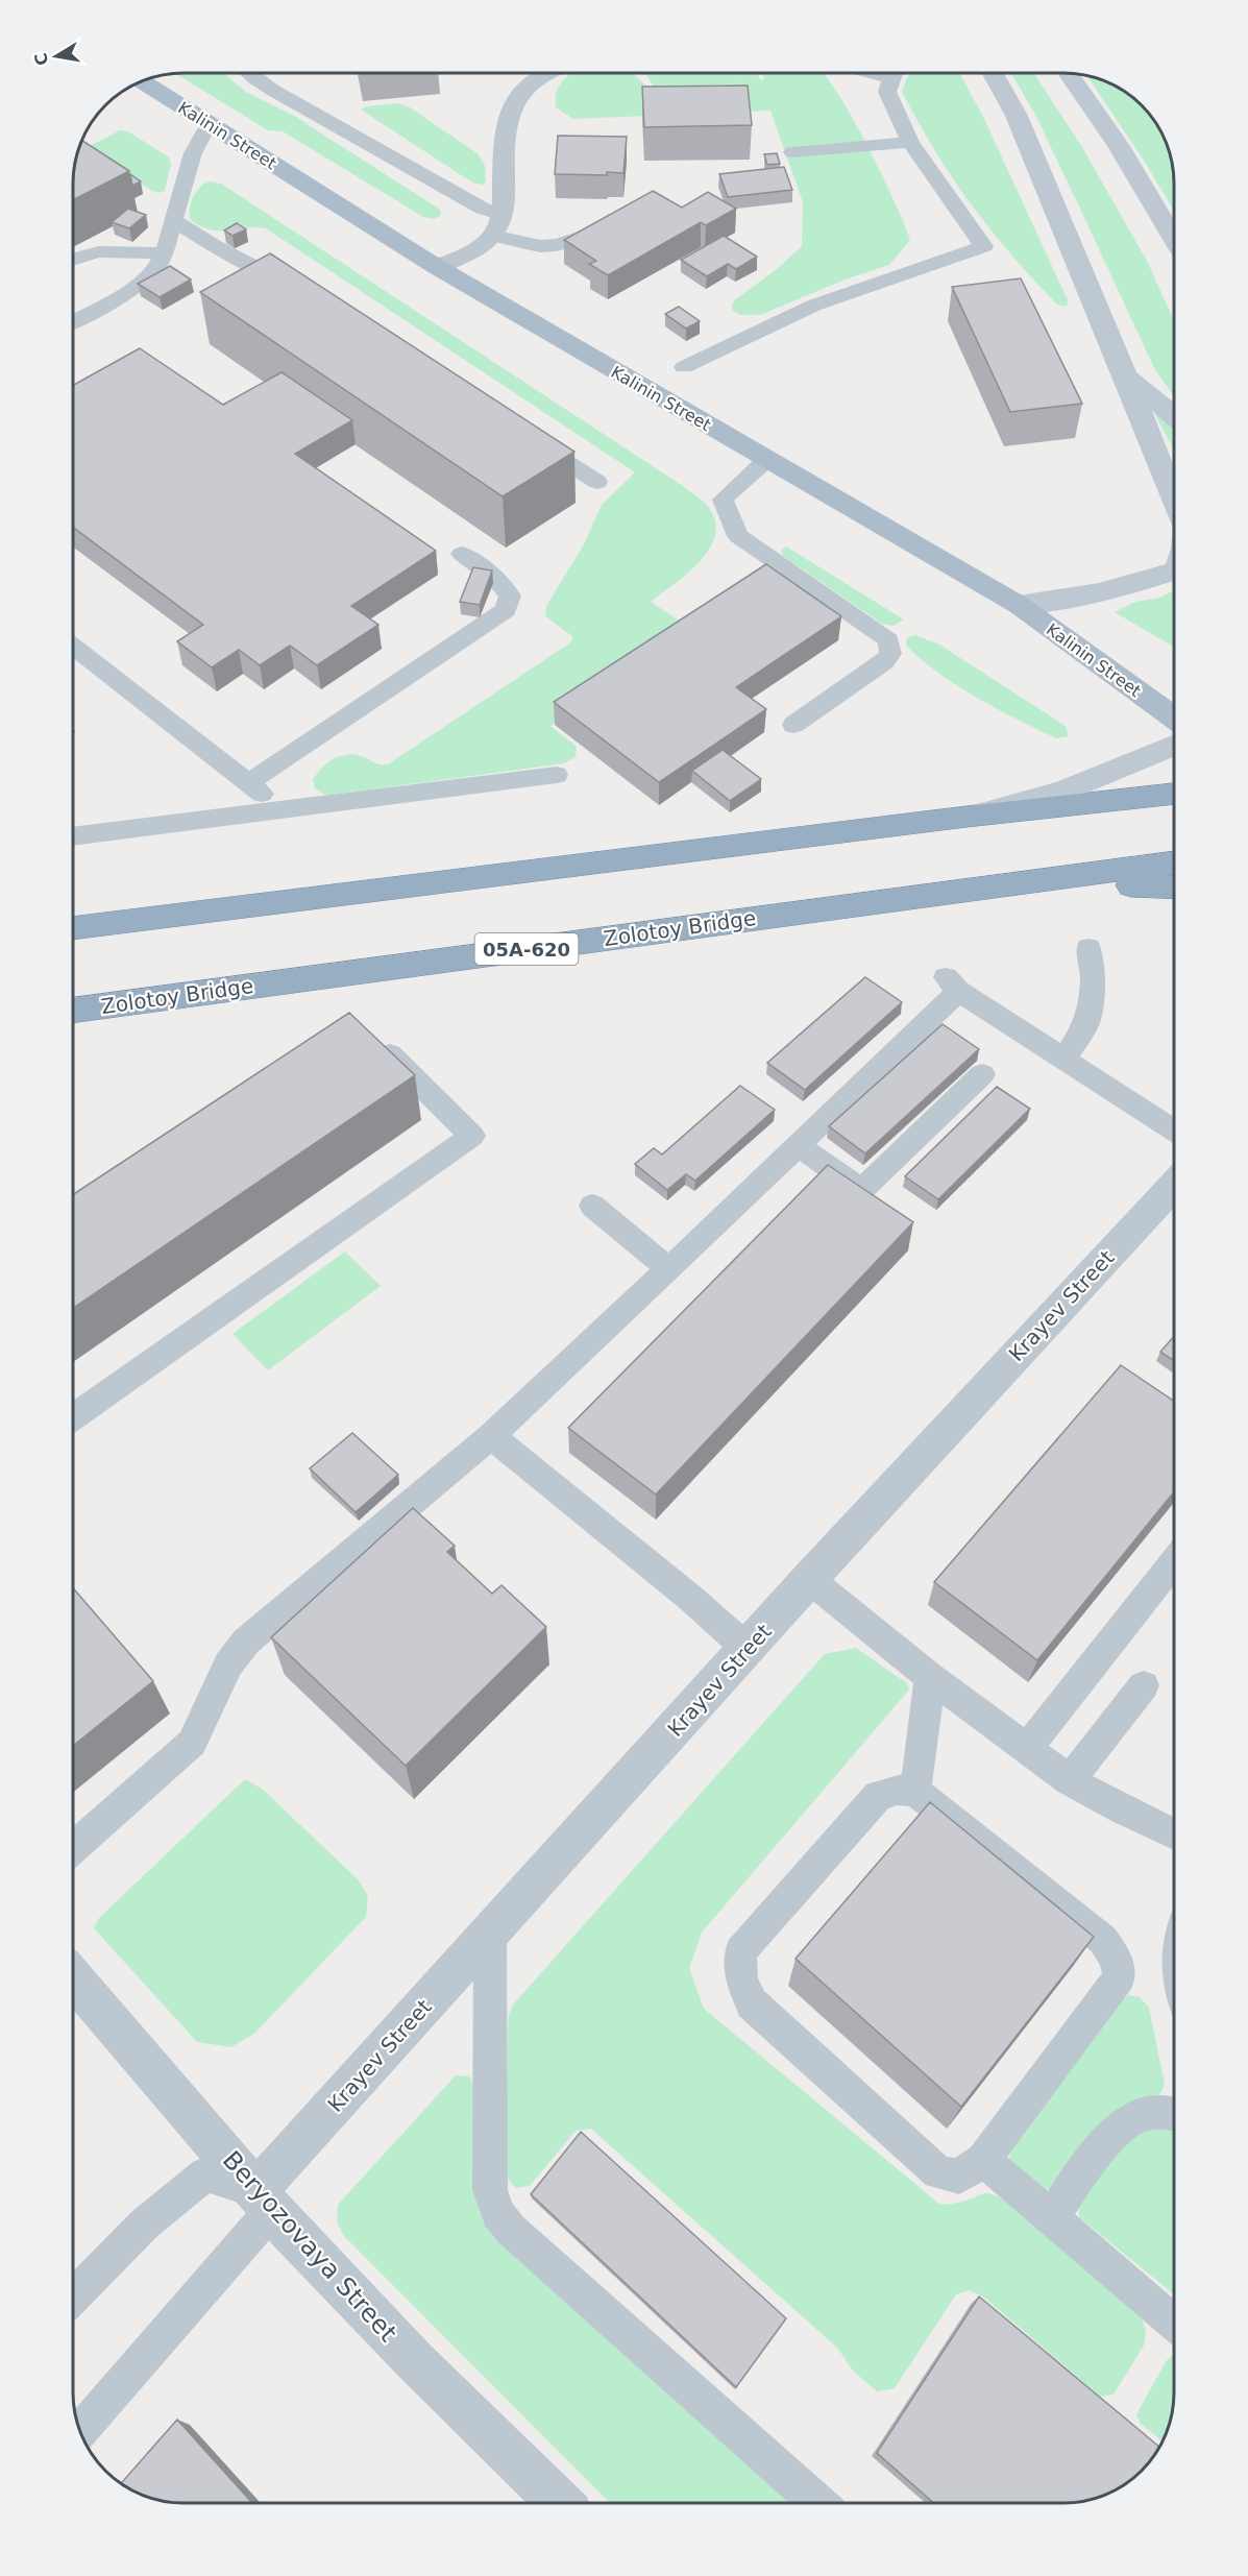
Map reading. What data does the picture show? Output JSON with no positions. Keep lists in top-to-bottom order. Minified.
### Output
{"streets":{"highway":["Zolotoy Bridge","05А-620"],"main road":["Kalinin Street"],"street":["Krayev Street","Beryozovaya Street"]},"crossings":[["Krayev Street","Beryozovaya Street"]],"north":"left"}
